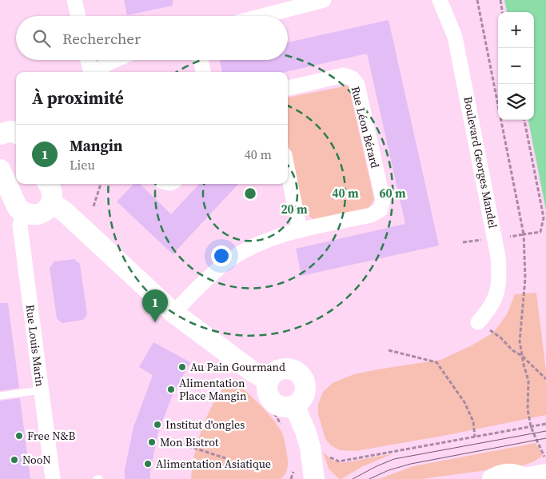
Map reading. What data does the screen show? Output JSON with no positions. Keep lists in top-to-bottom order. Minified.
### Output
{"streets":{"street":["Rue Léon Bérard","Boulevard Georges Mandel","Rue Louis Marin"]},"places":["Au Pain Gourmand","Alimentation Place Mangin","Institut d'ongles","Free N&B","Mon Bistrot","NooN","Alimentation Asiatique"],"page":{"map_buttons":["+","−"],"search":"Rechercher","heading":"À proximité","list":[{"mark":"1","name":"Mangin","note":"Lieu","value":"40 m"}],"pins":"1"},"rings":["40 m","60 m","20 m"]}
